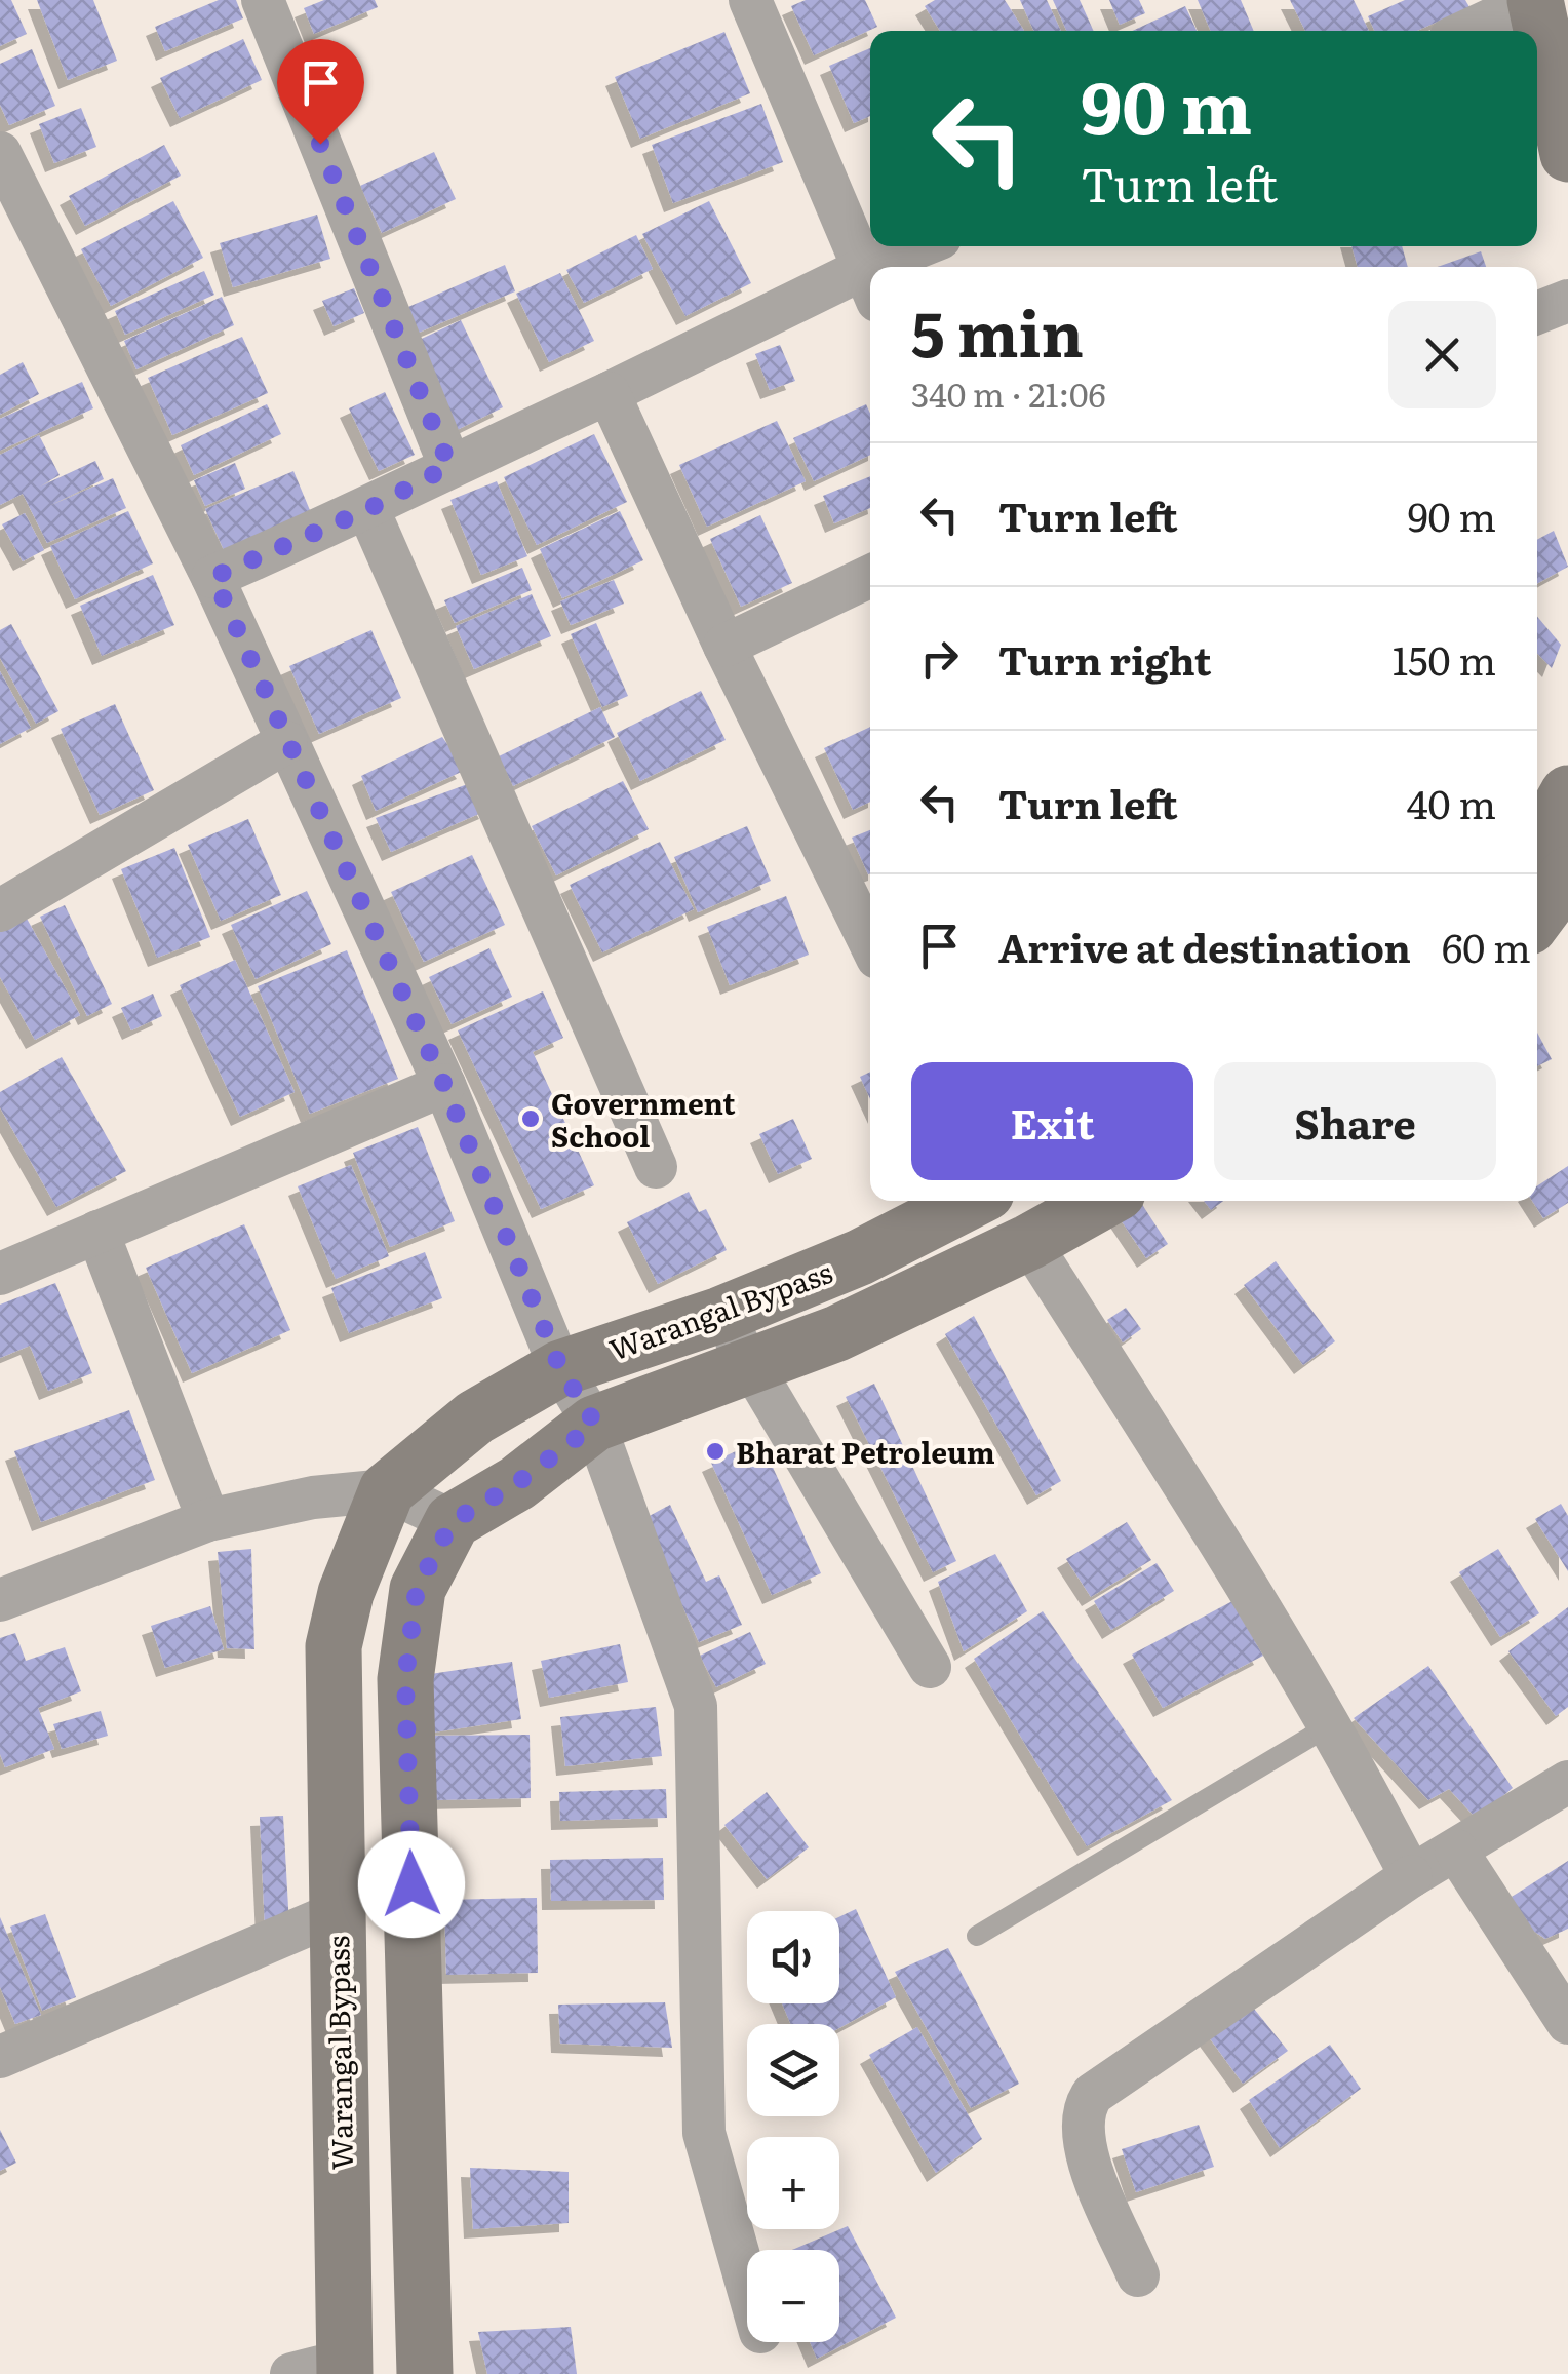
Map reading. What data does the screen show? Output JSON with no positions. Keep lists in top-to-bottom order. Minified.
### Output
{"streets":{"main road":["Warangal Bypass"]},"places":["Government School","Bharat Petroleum"],"page":{"turn":["90 m","Turn left"],"heading":["5 min","340 m · 21:06"],"list":[{"name":"Turn left","value":"90 m"},{"name":"Turn right","value":"150 m"},{"name":"Turn left","value":"40 m"},{"name":"Arrive at destination","value":"60 m"}],"buttons":["Exit","Share"],"map_buttons":["+","−"]}}
